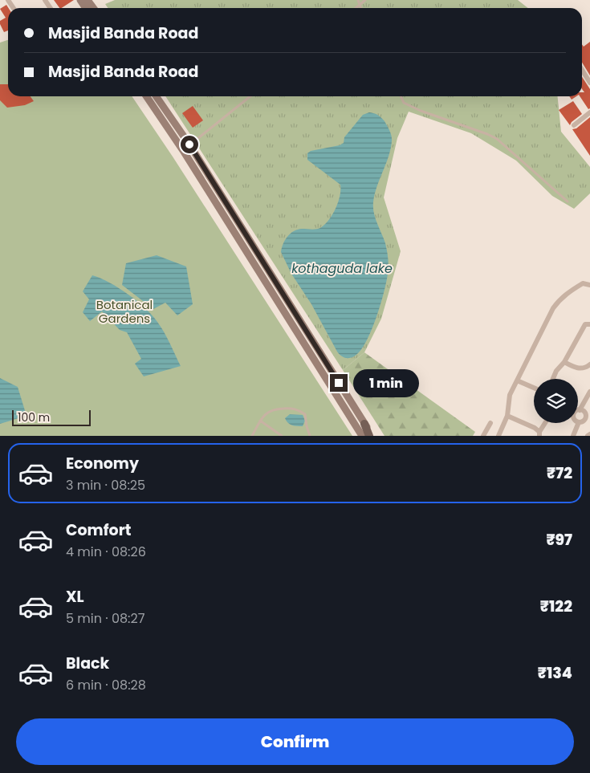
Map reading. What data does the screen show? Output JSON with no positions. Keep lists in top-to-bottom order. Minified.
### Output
{"water":["kothaguda lake"],"parks":["Botanical Gardens"],"scale_bar":"100 m","page":{"banner":["Masjid Banda Road","Masjid Banda Road"],"bubble":"1 min","scale":"100 m","list":[{"name":"Economy","note":"3 min · 08:25","value":"₹72"},{"name":"Comfort","note":"4 min · 08:26","value":"₹97"},{"name":"XL","note":"5 min · 08:27","value":"₹122"},{"name":"Black","note":"6 min · 08:28","value":"₹134"}],"buttons":"Confirm"}}
